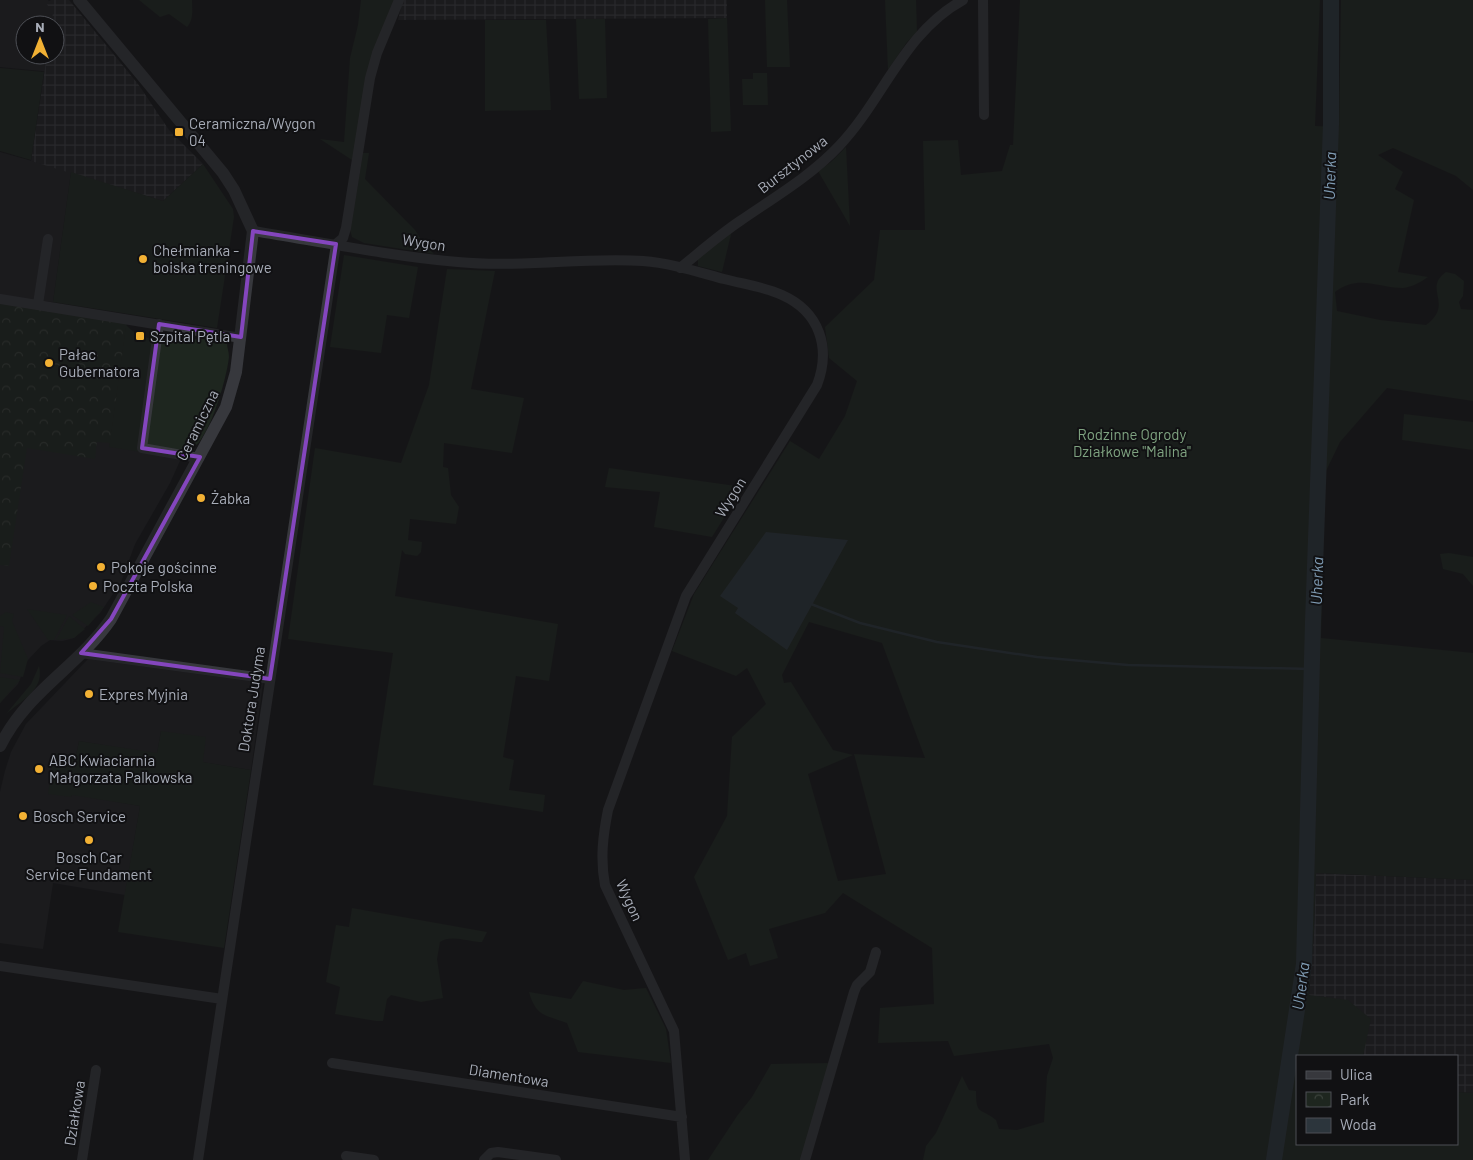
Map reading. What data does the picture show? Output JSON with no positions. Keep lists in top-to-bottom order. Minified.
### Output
{"streets":{"street":["Bursztynowa","Wygon","Ceramiczna","Doktora Judyma","Diamentowa","Działkowa"]},"crossings":[["Bursztynowa","Wygon"],["Wygon","Ceramiczna"],["Wygon","Doktora Judyma"],["Wygon","Diamentowa"]],"water":["Uherka"],"parks":["Rodzinne Ogrody Działkowe \"Malina\""],"places":{"transit":["Ceramiczna/Wygon 04","Szpital Pętla"],"other":["Chełmianka - boiska treningowe","Pałac Gubernatora","Żabka","Pokoje gościnne","Poczta Polska","Expres Myjnia","ABC Kwiaciarnia Małgorzata Palkowska","Bosch Service","Bosch Car Service Fundament"]},"legend":["Ulica","Park","Woda"],"north":"top"}
